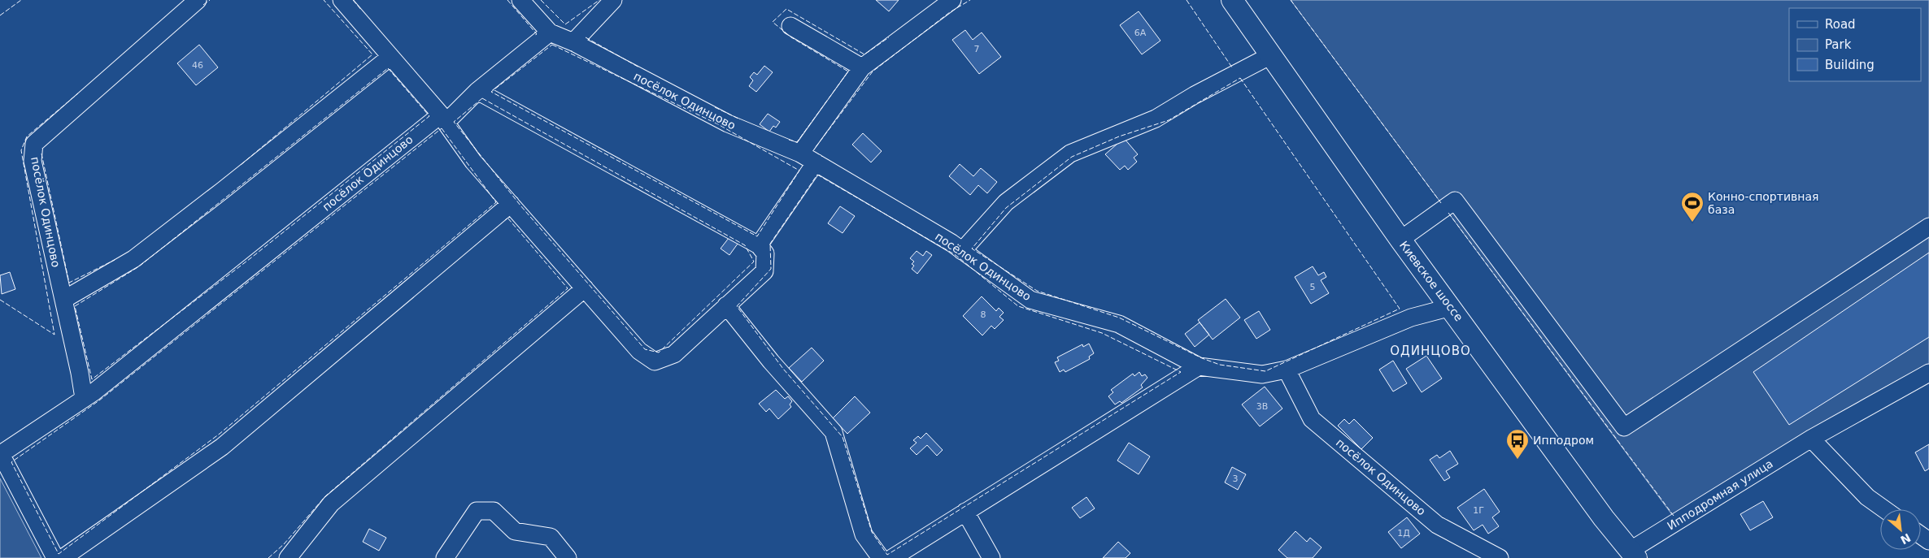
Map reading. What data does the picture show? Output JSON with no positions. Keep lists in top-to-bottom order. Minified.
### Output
{"streets":{"main road":["Киевское шоссе"],"street":["посёлок Одинцово","Ипподромная улица"]},"crossings":[["посёлок Одинцово","Киевское шоссе"],["Киевское шоссе","Ипподромная улица"]],"districts":["ОДИНЦОВО"],"places":{"sports":["Конно-спортивная база"],"bus stop":["Ипподром"]},"house_numbers":["6А","7","46","5","8","3В","3","1Г","1Д"],"legend":["Road","Park","Building"],"north":"bottom right"}
